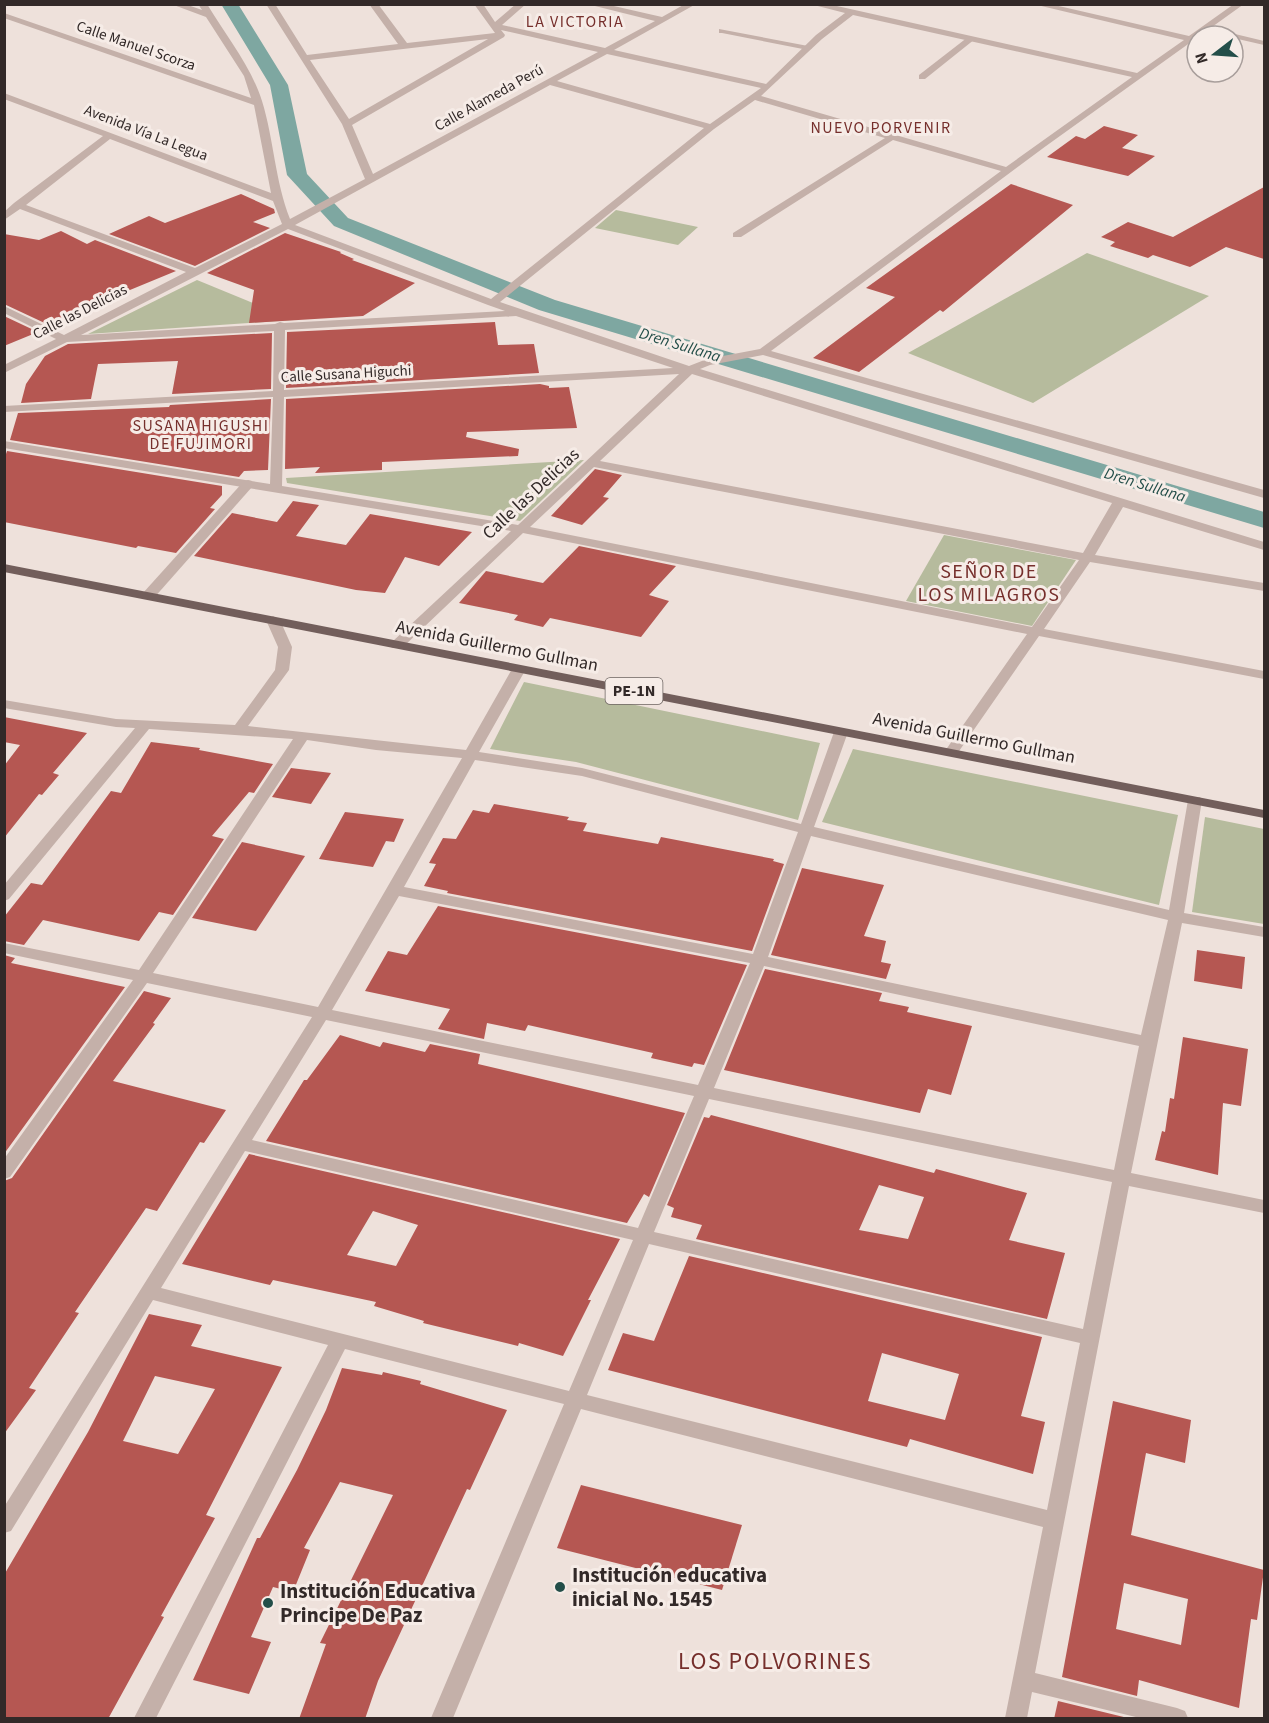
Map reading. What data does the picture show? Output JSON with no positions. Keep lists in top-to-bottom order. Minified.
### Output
{"streets":{"main road":["Avenida Guillermo Gullman","PE-1N"],"street":["Calle Manuel Scorza","Calle Alameda Perú","Avenida Vía La Legua","Calle las Delicias","Calle Susana Higuchi"]},"crossings":[["Calle Alameda Perú","Calle las Delicias"],["Calle las Delicias","Calle Susana Higuchi"],["Calle las Delicias","Avenida Guillermo Gullman"]],"districts":["LA VICTORIA","NUEVO PORVENIR","SUSANA HIGUSHI DE FUJIMORI","SEÑOR DE LOS MILAGROS","LOS POLVORINES"],"water":["Dren Sullana"],"places":["Institución educativa inicial No. 1545","Institución Educativa Principe De Paz"],"north":"left"}
